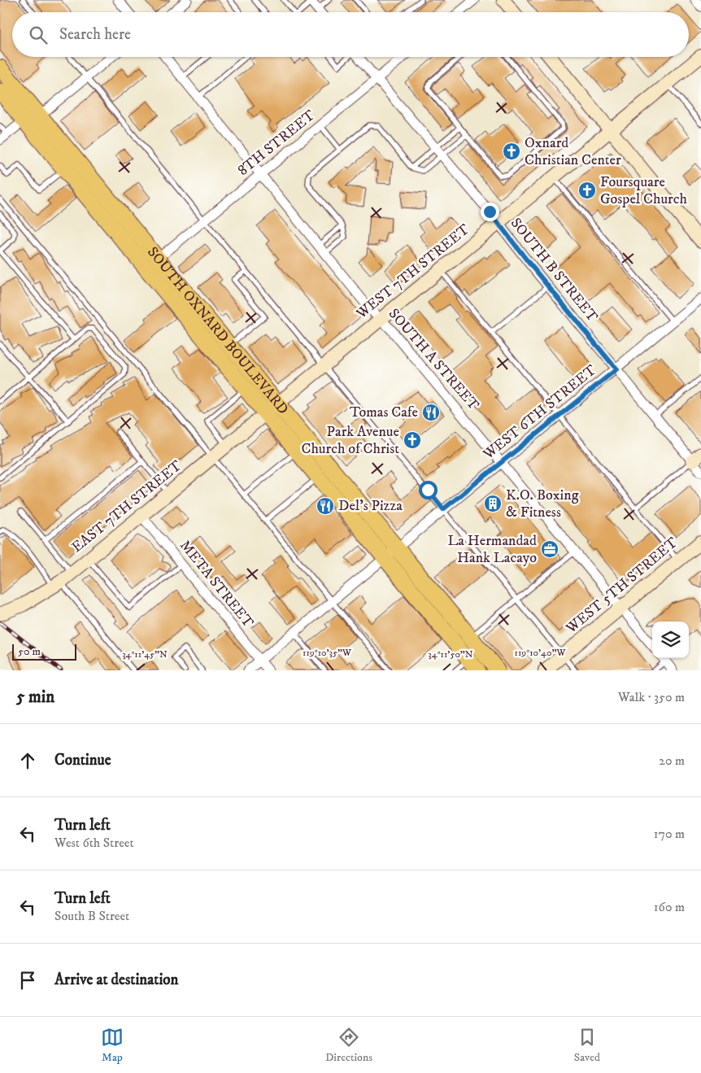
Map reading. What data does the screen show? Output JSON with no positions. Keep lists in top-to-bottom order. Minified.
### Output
{"streets":{"main road":["SOUTH OXNARD BOULEVARD"],"street":["8TH STREET","SOUTH B STREET","WEST 7TH STREET","SOUTH A STREET","WEST 6TH STREET","EAST 7TH STREET","META STREET","WEST 5TH STREET"]},"crossings":[["8TH STREET","SOUTH B STREET"],["8TH STREET","SOUTH OXNARD BOULEVARD"],["8TH STREET","SOUTH A STREET"],["SOUTH B STREET","WEST 7TH STREET"],["SOUTH B STREET","WEST 6TH STREET"],["WEST 7TH STREET","SOUTH OXNARD BOULEVARD"],["WEST 7TH STREET","SOUTH A STREET"],["WEST 7TH STREET","EAST 7TH STREET"],["SOUTH OXNARD BOULEVARD","WEST 6TH STREET"],["SOUTH OXNARD BOULEVARD","EAST 7TH STREET"],["SOUTH A STREET","WEST 6TH STREET"],["SOUTH A STREET","WEST 5TH STREET"],["WEST 6TH STREET","META STREET"],["EAST 7TH STREET","META STREET"]],"places":{"church":["Oxnard Christian Center","Foursquare Gospel Church","Park Avenue Church of Christ"],"restaurant":["Tomas Cafe","Del's Pizza"],"building":["K.O. Boxing & Fitness"],"office":["La Hermandad Hank Lacayo"]},"scale_bar":"50 m","page":{"search":"Search here","scale":"50 m","heading":["5 min","Walk · 350 m"],"list":[["Continue","20 m"],["Turn left","West 6th Street","170 m"],["Turn left","South B Street","160 m"],"Arrive at destination"],"nav":["Map","Directions","Saved"]},"coordinates":["119°10'35\"W","119°10'40\"W","34°11'45\"N","34°11'50\"N"]}
